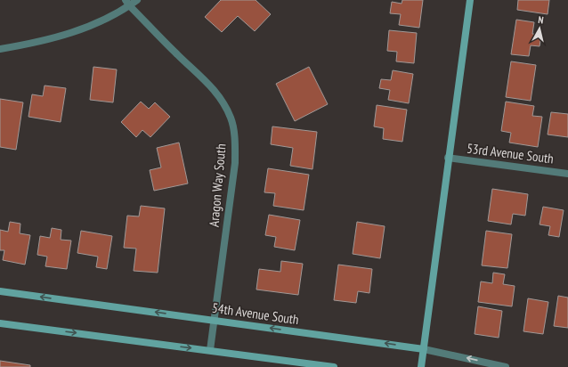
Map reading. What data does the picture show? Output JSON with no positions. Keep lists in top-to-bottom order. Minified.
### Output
{"streets":{"main road":["54th Avenue South"],"street":["53rd Avenue South","Aragon Way South"]},"crossings":[["Aragon Way South","54th Avenue South"]],"north":"top"}
